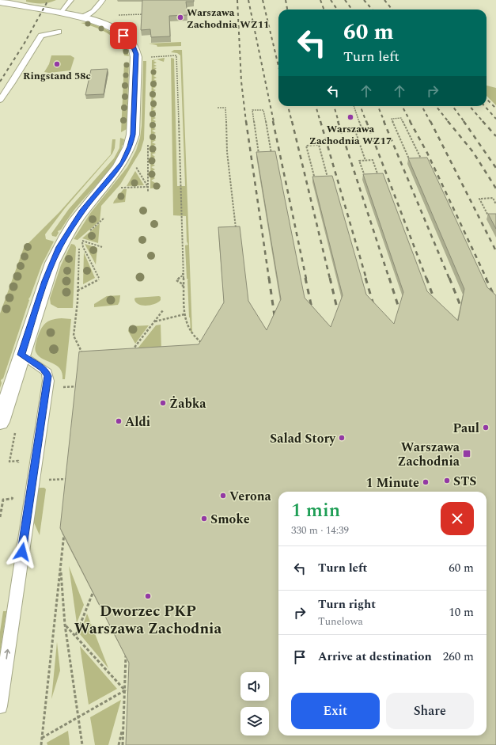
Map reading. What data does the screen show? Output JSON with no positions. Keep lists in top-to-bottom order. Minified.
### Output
{"places":{"other":["Warszawa Zachodnia WZ11","Ringstand 58c","Warszawa Zachodnia WZ17","Żabka","Aldi","Paul","Salad Story","STS","1 Minute","Verona","Smoke","Dworzec PKP Warszawa Zachodnia"],"transit":["Warszawa Zachodnia"]},"page":{"turn":["60 m","Turn left"],"heading":["1 min","330 m · 14:39"],"list":[{"name":"Turn left","value":"60 m"},{"name":"Turn right","note":"Tunelowa","value":"10 m"},{"name":"Arrive at destination","value":"260 m"}],"buttons":["Exit","Share"]}}
